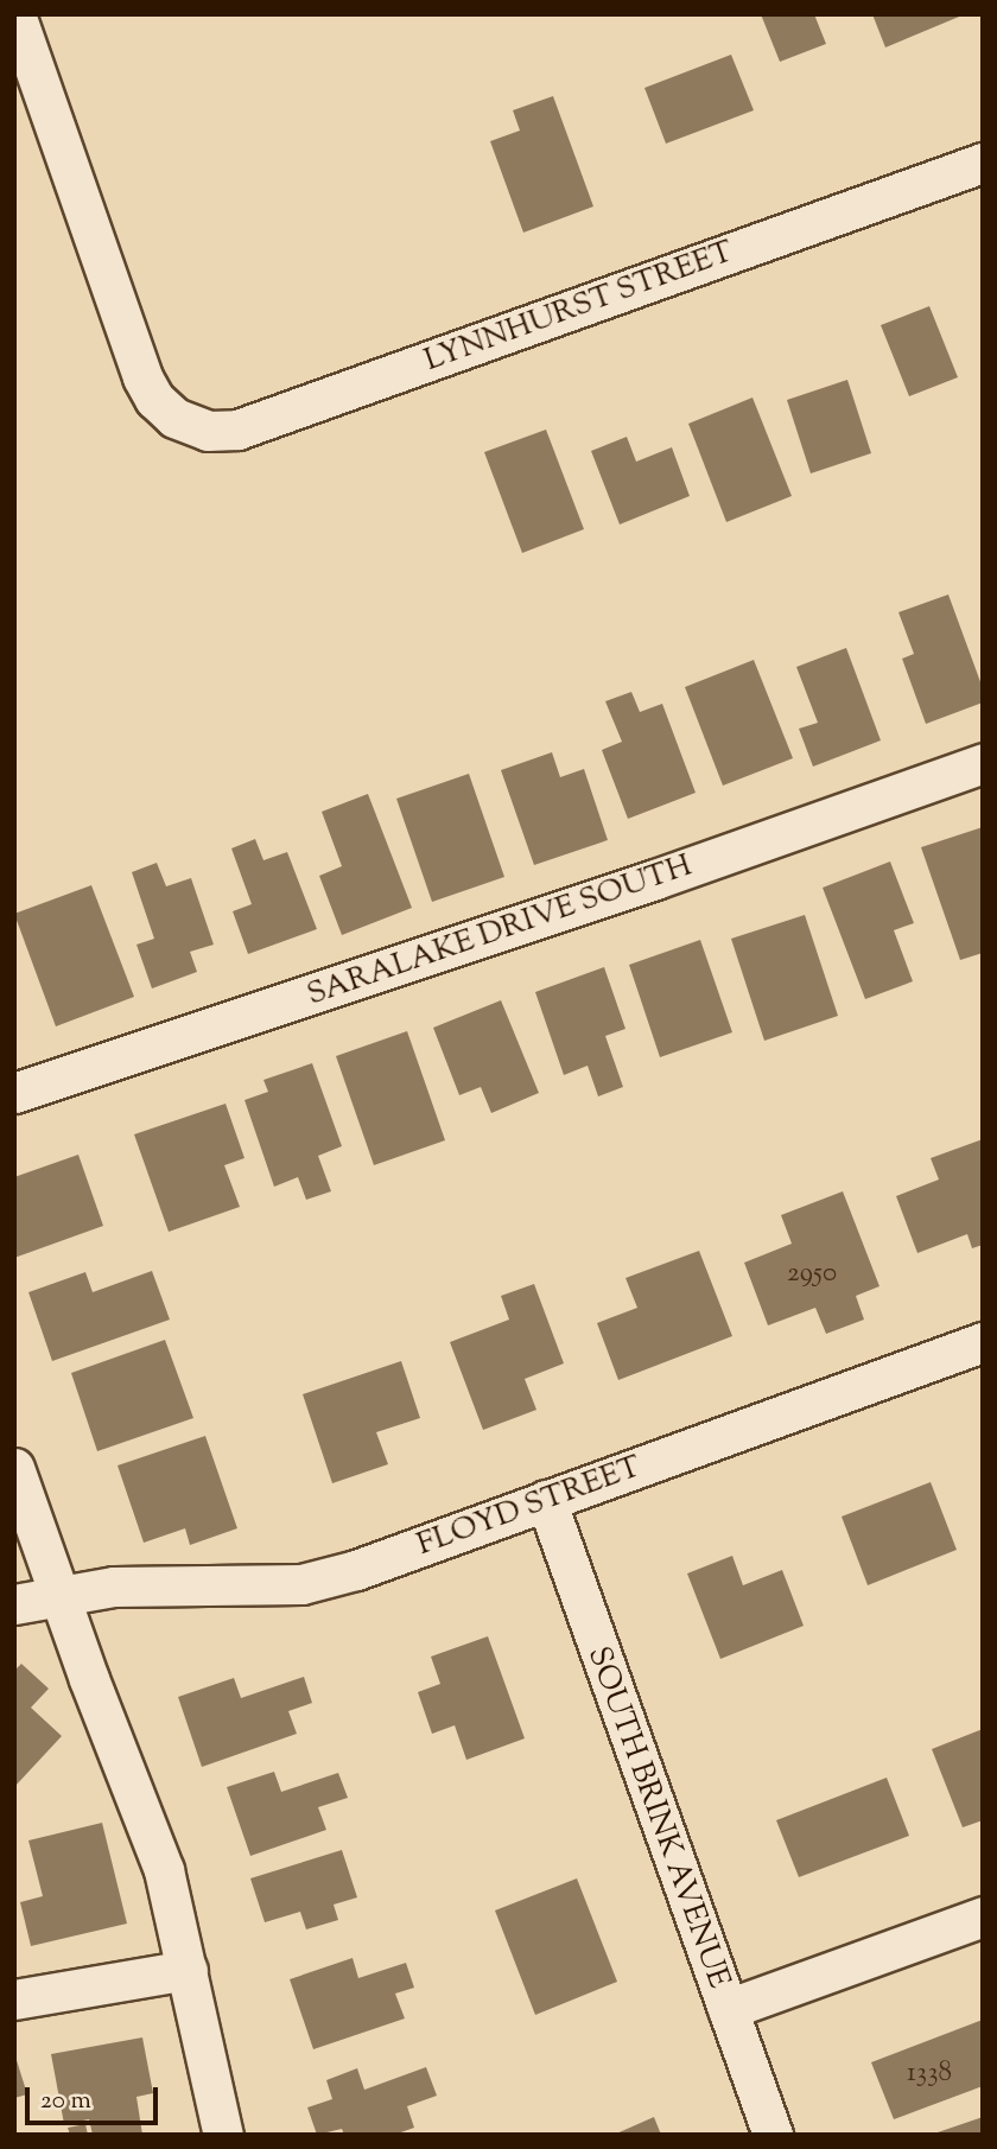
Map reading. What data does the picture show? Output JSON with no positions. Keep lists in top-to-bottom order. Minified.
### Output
{"streets":{"street":["LYNNHURST STREET","SARALAKE DRIVE SOUTH","FLOYD STREET","SOUTH BRINK AVENUE"]},"crossings":[["FLOYD STREET","SOUTH BRINK AVENUE"]],"house_numbers":["2950","1338"],"scale_bar":"20 m"}
